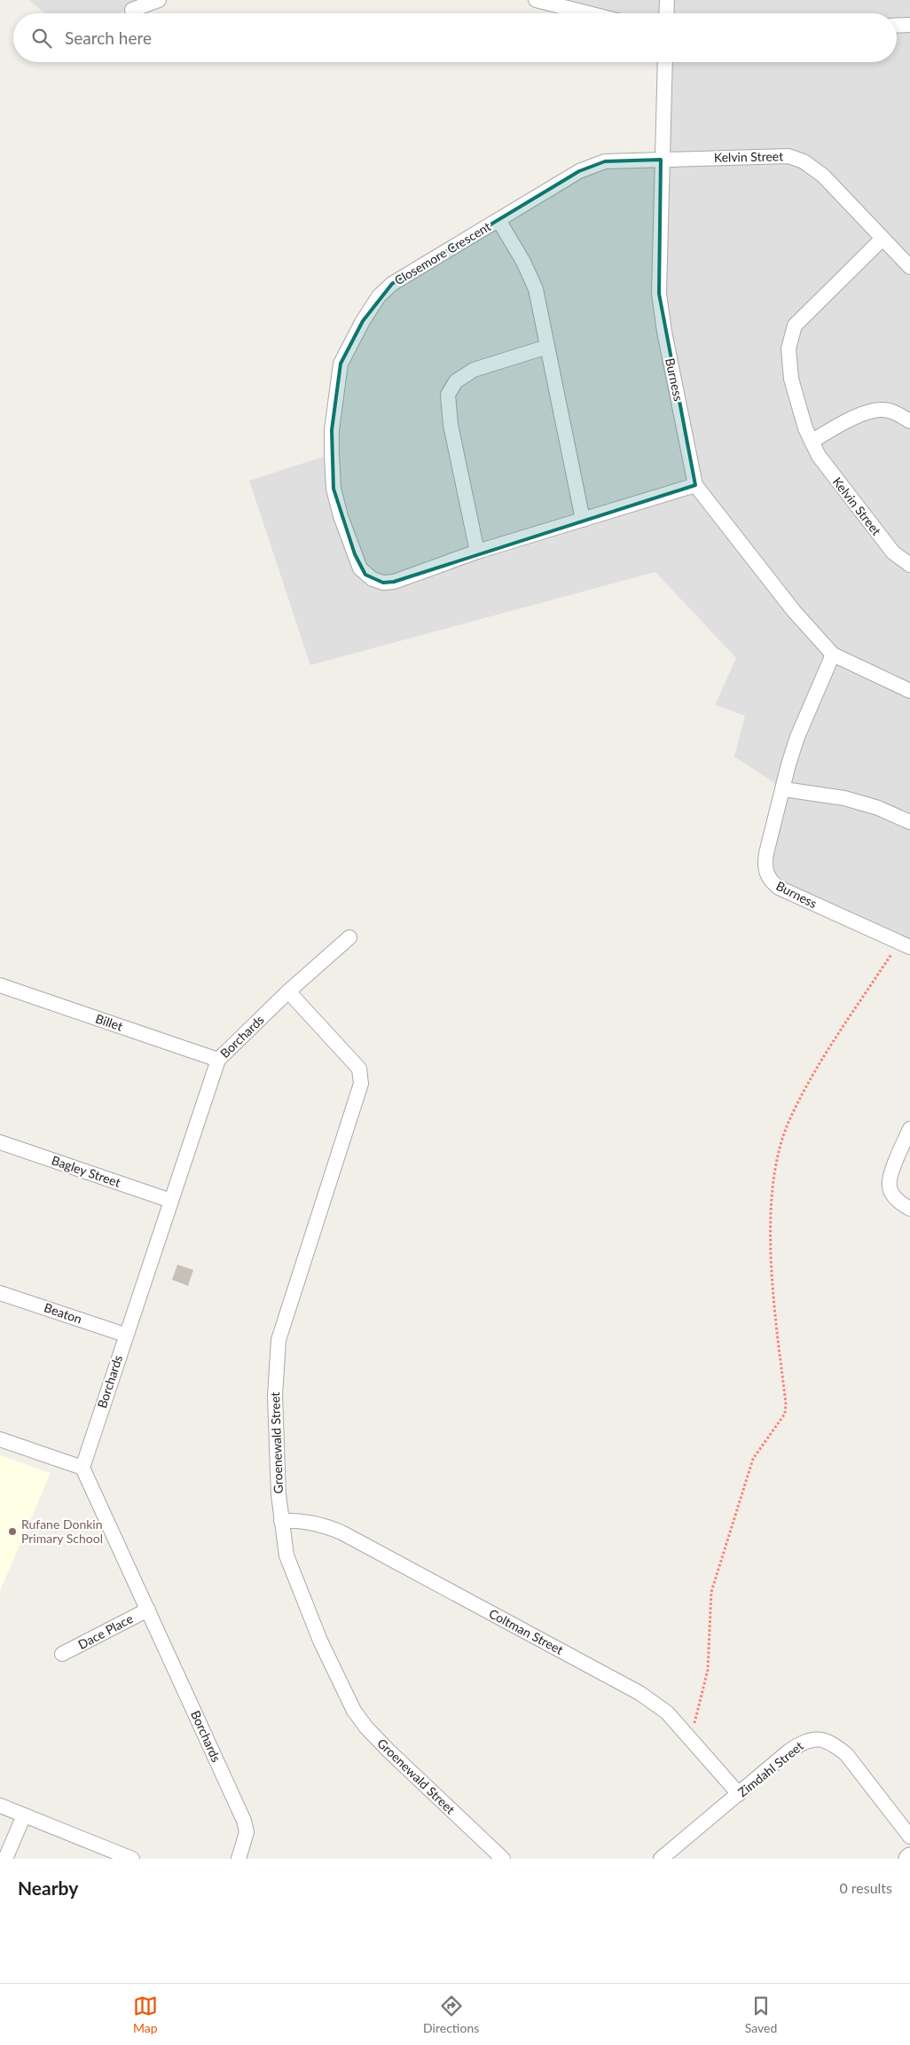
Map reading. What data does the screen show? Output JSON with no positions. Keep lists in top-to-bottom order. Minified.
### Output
{"streets":{"street":["Kelvin Street","Closemore Crescent","Burness","Billet","Borchards","Bagley Street","Beaton","Groenewald Street","Dace Place","Coltman Street","Zimdahl Street"]},"crossings":[["Kelvin Street","Closemore Crescent"],["Kelvin Street","Burness"],["Closemore Crescent","Burness"],["Billet","Borchards"],["Borchards","Bagley Street"],["Borchards","Beaton"],["Borchards","Groenewald Street"],["Borchards","Dace Place"],["Groenewald Street","Coltman Street"],["Coltman Street","Zimdahl Street"]],"places":["Rufane Donkin Primary School"],"page":{"search":"Search here","heading":["Nearby","0 results"],"nav":["Map","Directions","Saved"]}}
